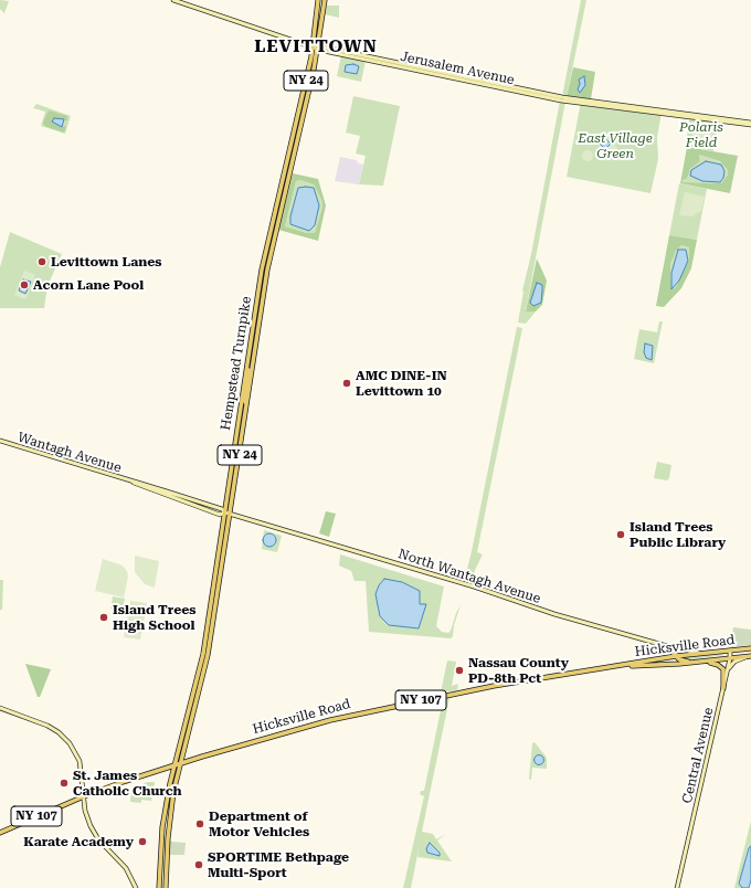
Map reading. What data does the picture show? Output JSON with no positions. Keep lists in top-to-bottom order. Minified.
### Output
{"streets":{"main road":["Jerusalem Avenue","NY 24","Hempstead Turnpike","Wantagh Avenue","North Wantagh Avenue","Hicksville Road","NY 107","Central Avenue"]},"crossings":[["Jerusalem Avenue","Hempstead Turnpike"],["Hempstead Turnpike","Wantagh Avenue"],["Hempstead Turnpike","North Wantagh Avenue"],["Hempstead Turnpike","Hicksville Road"],["Wantagh Avenue","North Wantagh Avenue"],["North Wantagh Avenue","Hicksville Road"],["Hicksville Road","Central Avenue"]],"districts":["LEVITTOWN"],"parks":["Polaris Field","East Village Green"],"places":["Levittown Lanes","Acorn Lane Pool","AMC DINE-IN Levittown 10","Island Trees Public Library","Island Trees High School","Nassau County PD-8th Pct","St. James Catholic Church","Department of Motor Vehicles","Karate Academy","SPORTIME Bethpage Multi-Sport"]}
